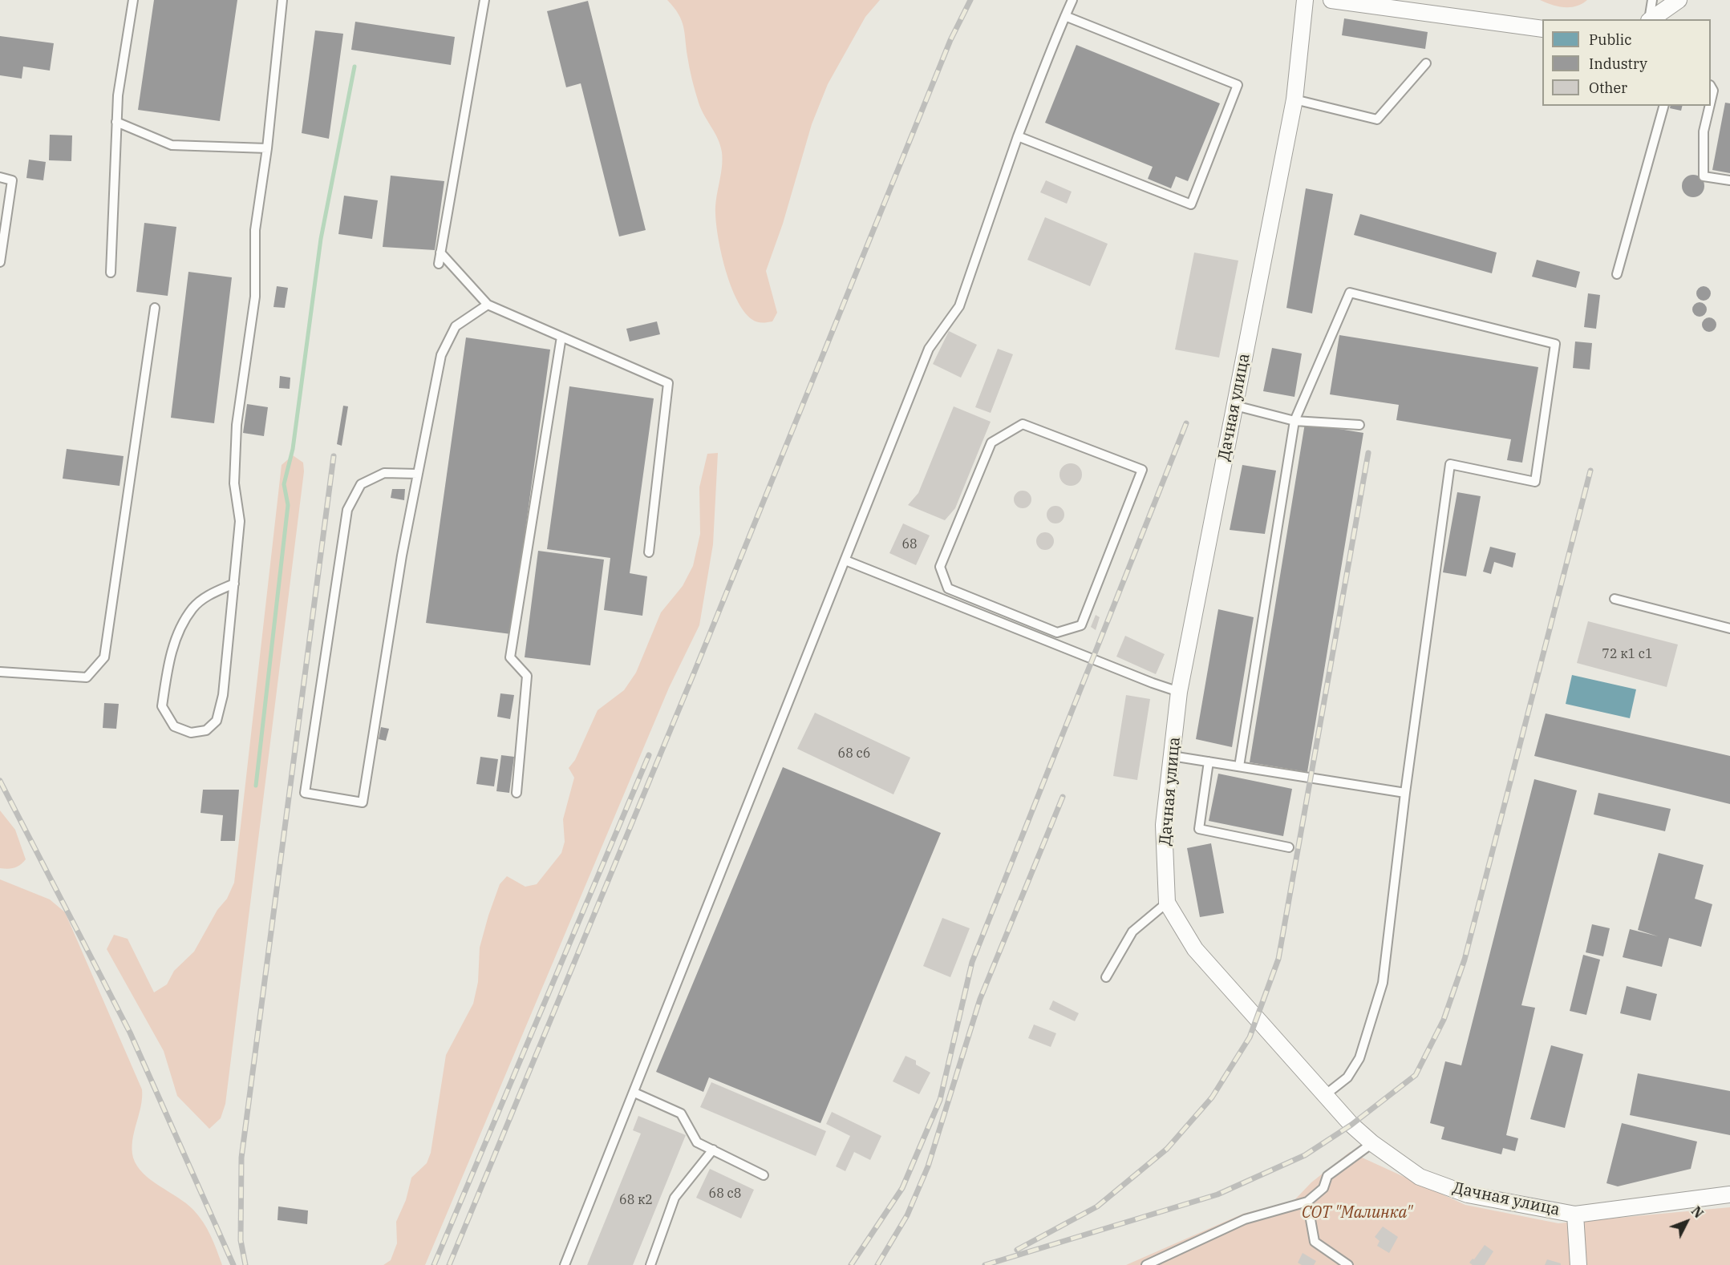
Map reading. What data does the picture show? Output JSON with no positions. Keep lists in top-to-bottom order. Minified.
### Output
{"streets":{"street":["Дачная улица"]},"parks":["СОТ \"Малинка\""],"house_numbers":["68","72 к1 с1","68 с6","68 с8","68 к2"],"legend":["Public","Industry","Other"],"north":"top right"}
